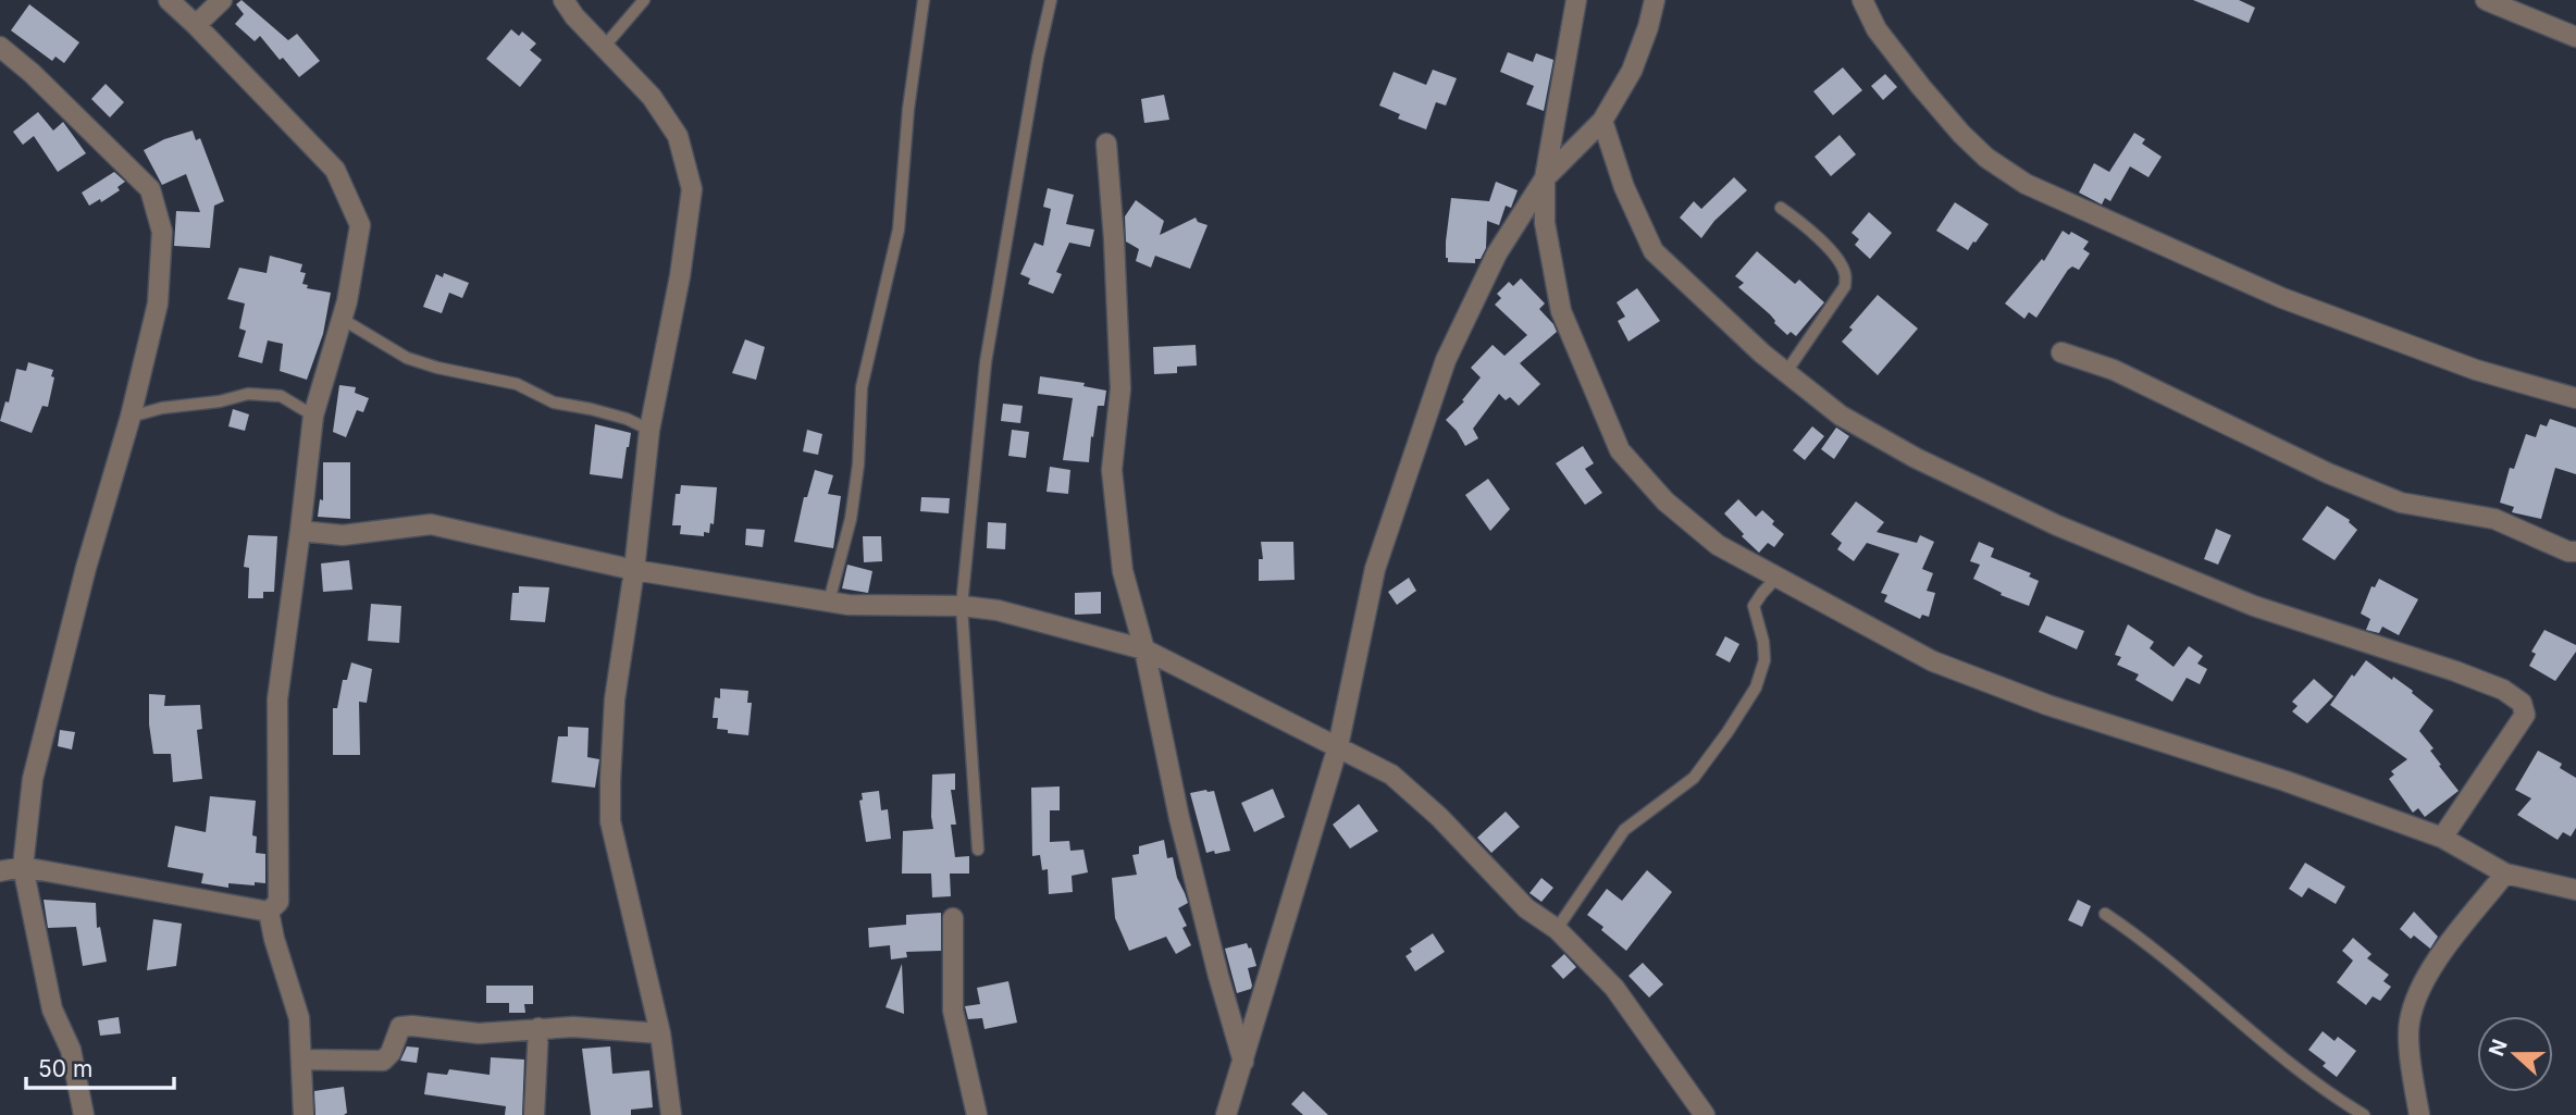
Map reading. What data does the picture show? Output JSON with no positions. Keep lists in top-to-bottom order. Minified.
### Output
{"scale_bar":"50 m","north":"left"}
